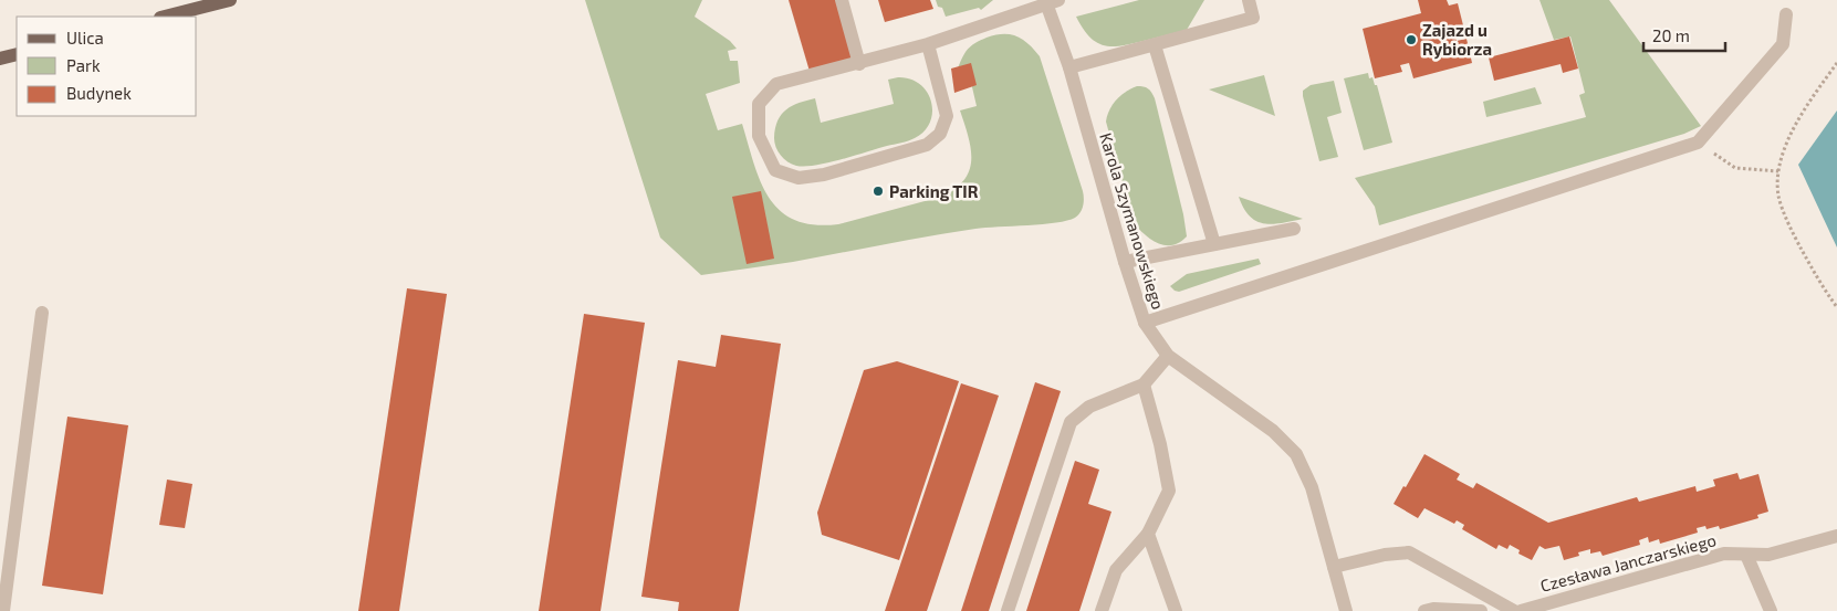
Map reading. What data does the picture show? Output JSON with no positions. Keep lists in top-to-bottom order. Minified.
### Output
{"streets":{"street":["Karola Szymanowskiego","Czesława Janczarskiego"]},"places":["Zajazd u Rybiorza","Parking TIR"],"legend":["Ulica","Park","Budynek"],"scale_bar":"20 m"}
